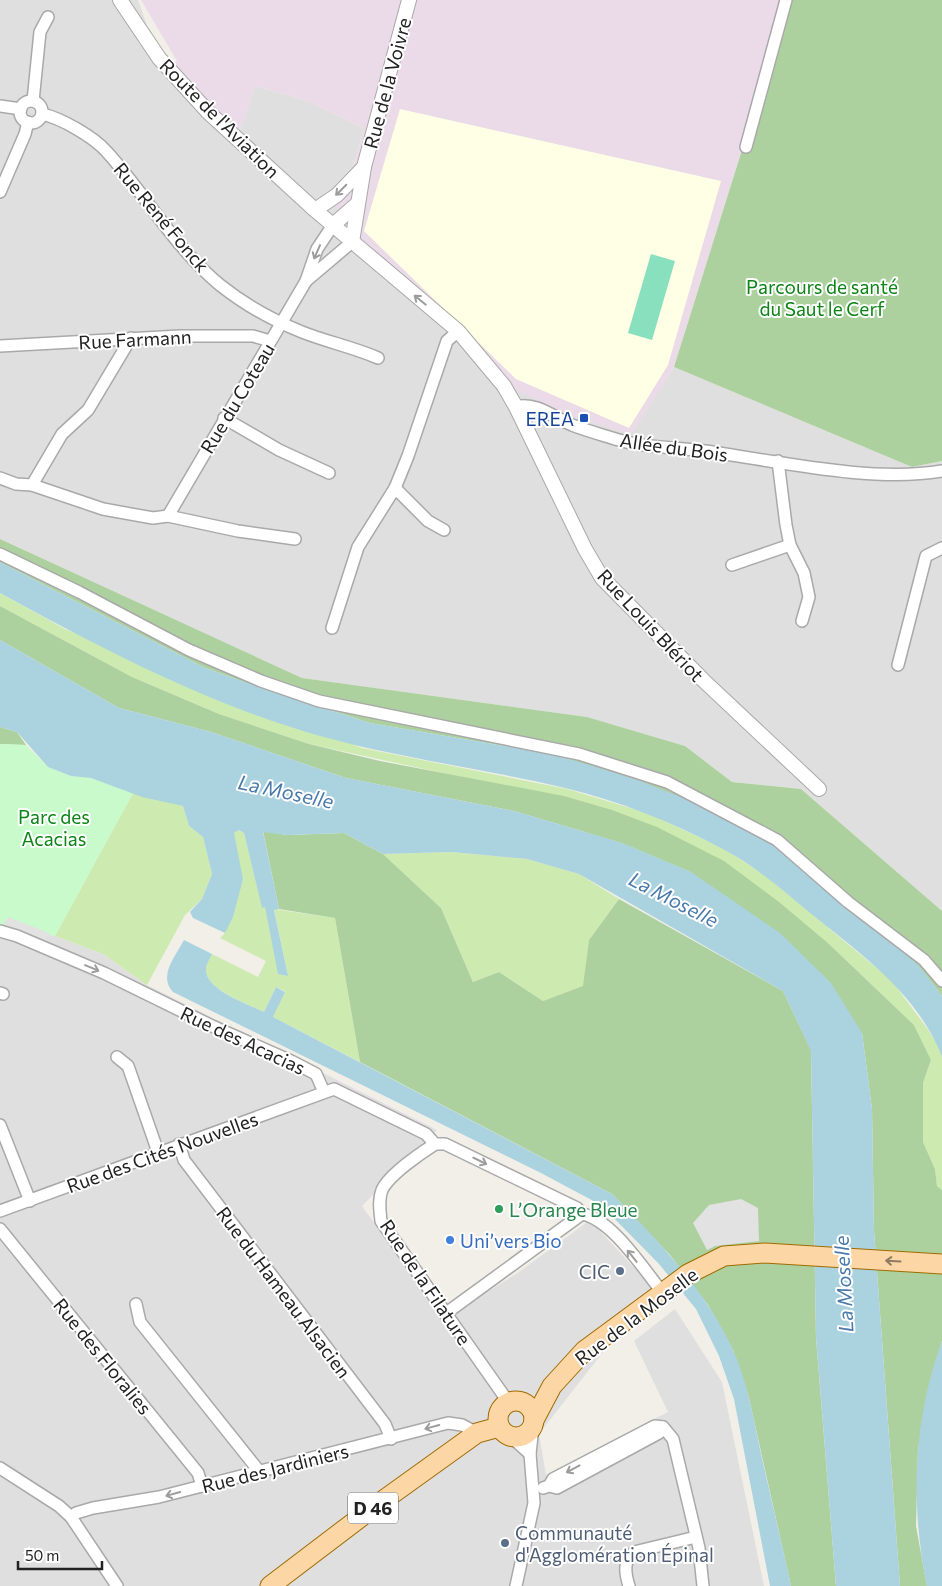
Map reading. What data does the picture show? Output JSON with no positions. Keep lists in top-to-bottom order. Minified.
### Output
{"streets":{"main road":["Rue de la Moselle","D 46"],"street":["Rue de la Voivre","Route de l'Aviation","Rue René Fonck","Rue Farmann","Rue du Coteau","Allée du Bois","Rue Louis Blériot","Rue des Acacias","Rue des Cités Nouvelles","Rue de la Filature","Rue du Hameau Alsacien","Rue des Floralies","Rue des Jardiniers"]},"crossings":[["Rue de la Voivre","Route de l'Aviation"],["Rue de la Voivre","Rue du Coteau"],["Rue de la Voivre","Rue Louis Blériot"],["Route de l'Aviation","Rue du Coteau"],["Route de l'Aviation","Rue Louis Blériot"],["Rue René Fonck","Rue du Coteau"],["Rue Farmann","Rue du Coteau"],["Rue du Coteau","Rue Louis Blériot"],["Allée du Bois","Rue Louis Blériot"],["Rue des Acacias","Rue des Cités Nouvelles"],["Rue des Acacias","Rue de la Filature"],["Rue des Acacias","Rue de la Moselle"],["Rue des Cités Nouvelles","Rue du Hameau Alsacien"],["Rue de la Filature","Rue de la Moselle"],["Rue de la Filature","D 46"],["Rue du Hameau Alsacien","Rue des Jardiniers"],["Rue de la Moselle","D 46"],["Rue des Floralies","Rue des Jardiniers"],["Rue des Jardiniers","D 46"]],"one_way":["Rue de la Moselle","Rue des Jardiniers"],"water":["La Moselle"],"parks":["Parcours de santé du Saut le Cerf","Parc des Acacias"],"places":{"transit":["EREA"],"other":["L’Orange Bleue","Uni’vers Bio","CIC","Communauté d'Agglomération Épinal"]},"scale_bar":"50 m"}
